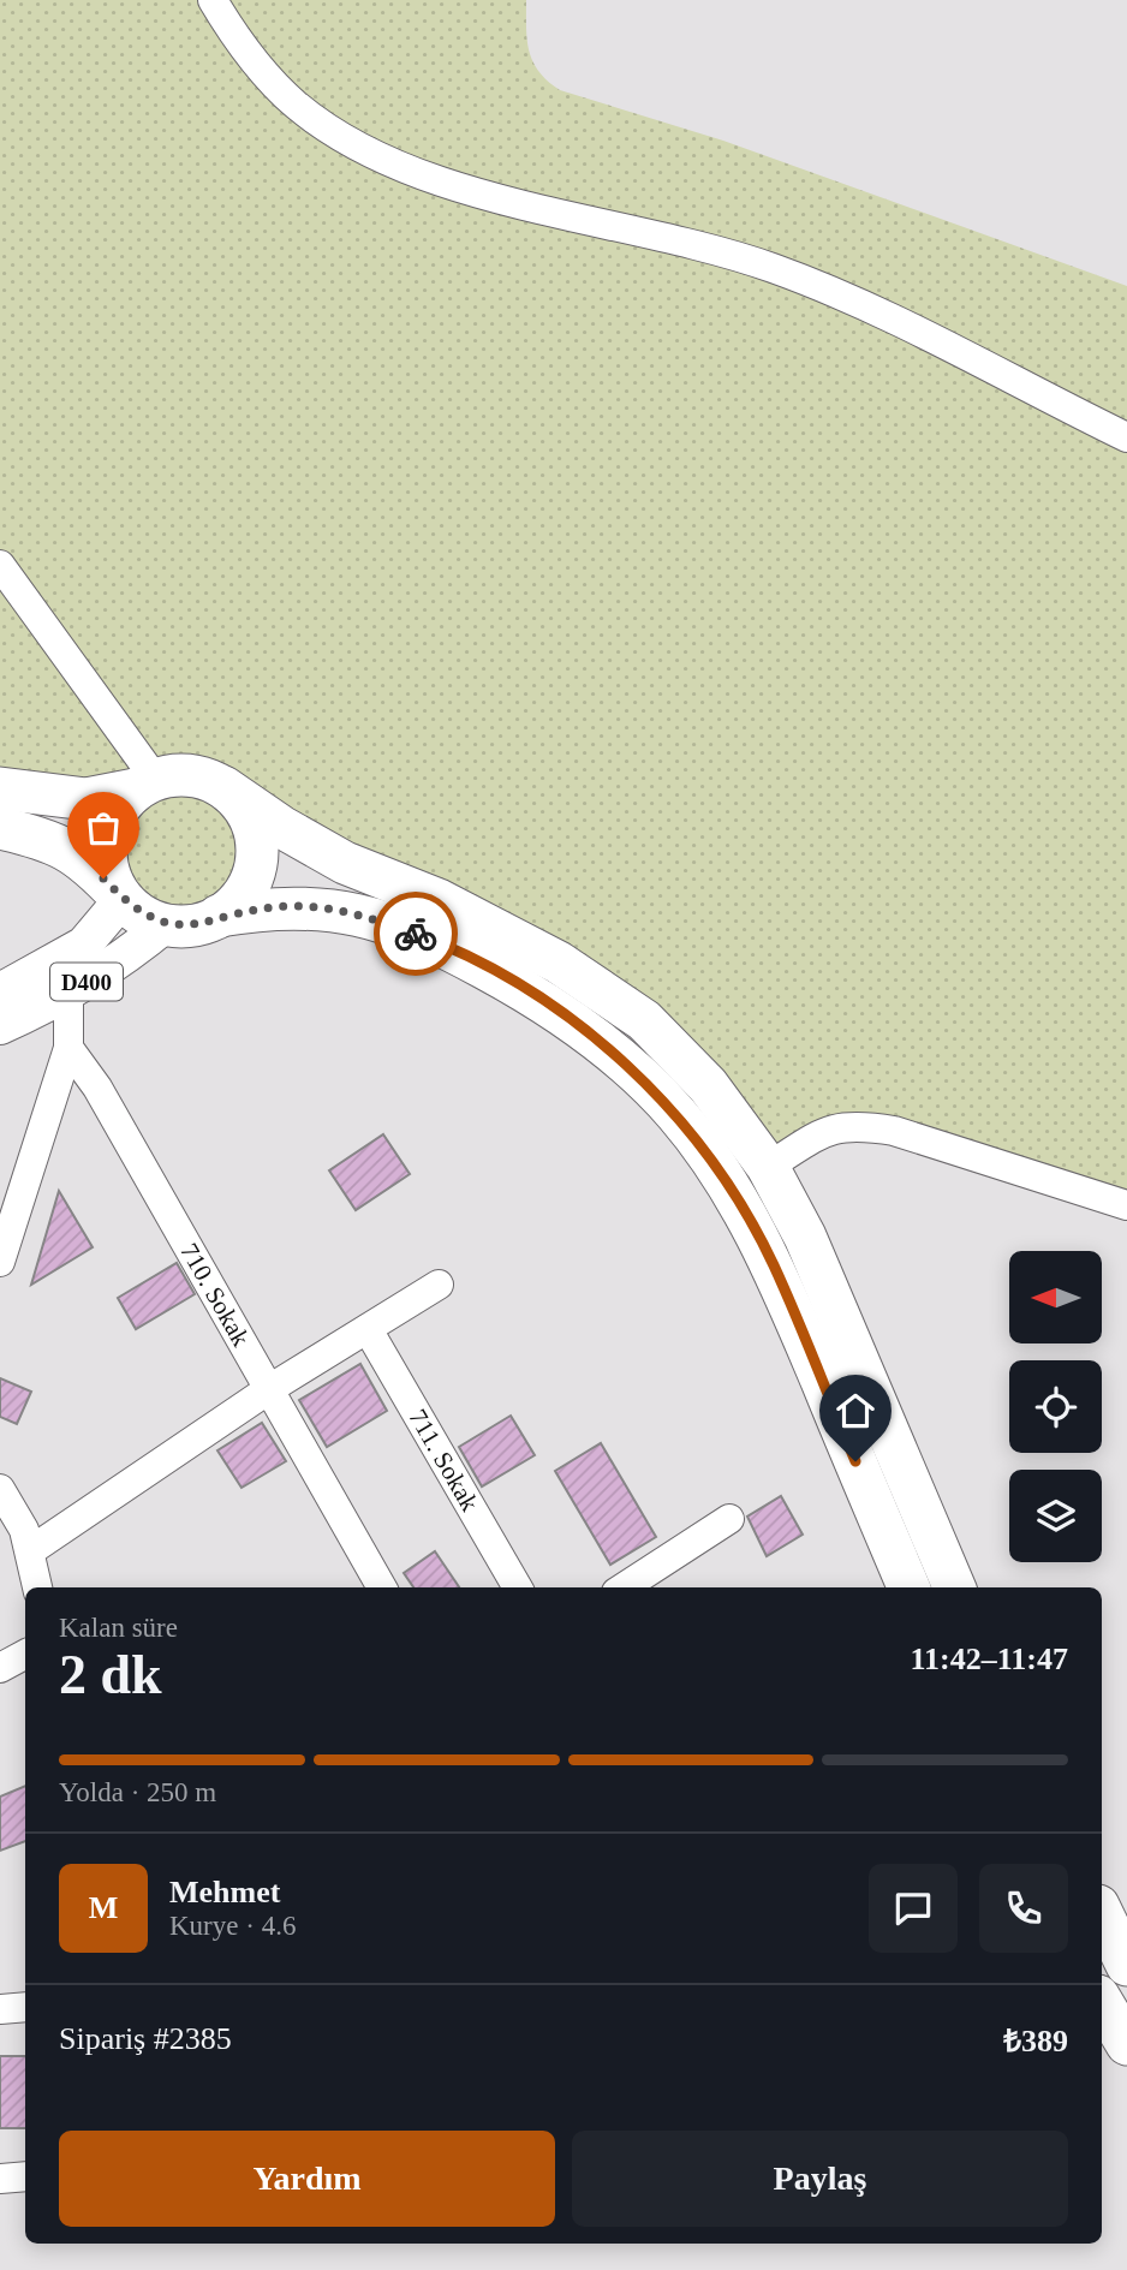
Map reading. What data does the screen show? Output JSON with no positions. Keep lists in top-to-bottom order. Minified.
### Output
{"streets":{"main road":["D400"],"street":["710. Sokak","711. Sokak"]},"north":"left","page":{"heading":["2 dk","Kalan süre","11:42–11:47"],"panel":["Mehmet","Kurye · 4.6","Sipariş #2385","₺389"],"bar":"Yolda · 250 m","round":"M","buttons":["Yardım","Paylaş"]}}
